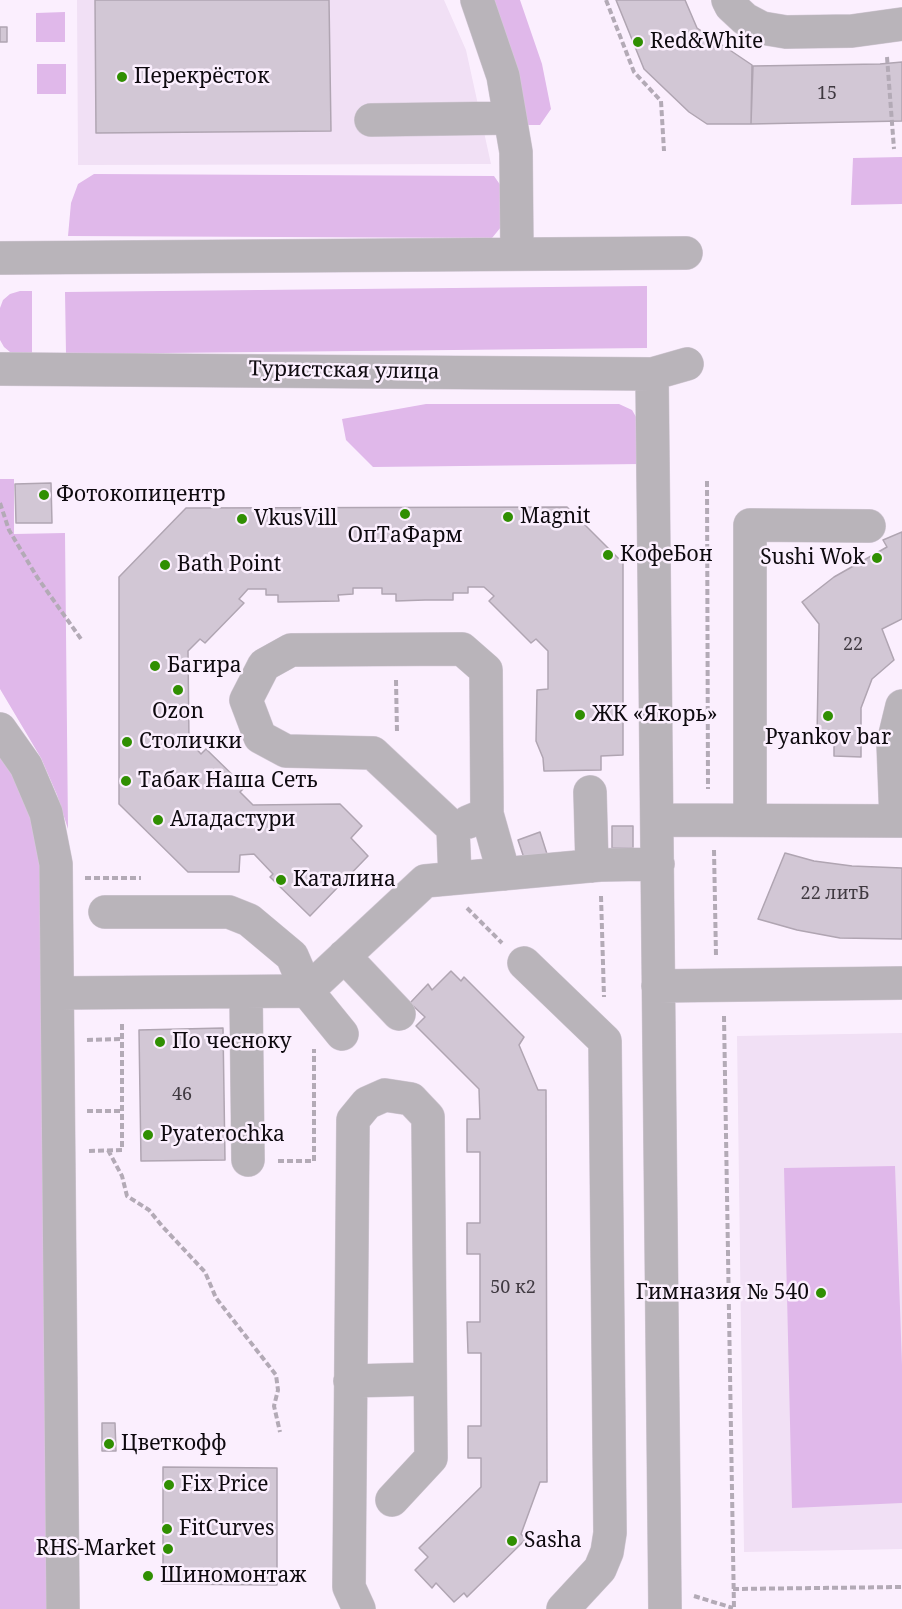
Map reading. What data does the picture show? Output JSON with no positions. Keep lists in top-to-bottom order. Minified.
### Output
{"streets":{"street":["Туристская улица"]},"places":["Red&White","Перекрёсток","Фотокопицентр","ОпТаФарм","Magnit","VkusVill","КофеБон","Sushi Wok","Bath Point","Багира","Ozon","ЖК «Якорь»","Pyankov bar","Столички","Табак Наша Сеть","Аладастури","Каталина","По чесноку","Pyaterochka","Гимназия № 540","Цветкофф","Fix Price","FitCurves","Sasha","RHS-Market","Шиномонтаж"],"house_numbers":["15","22","22 литБ","46","50 к2"]}
